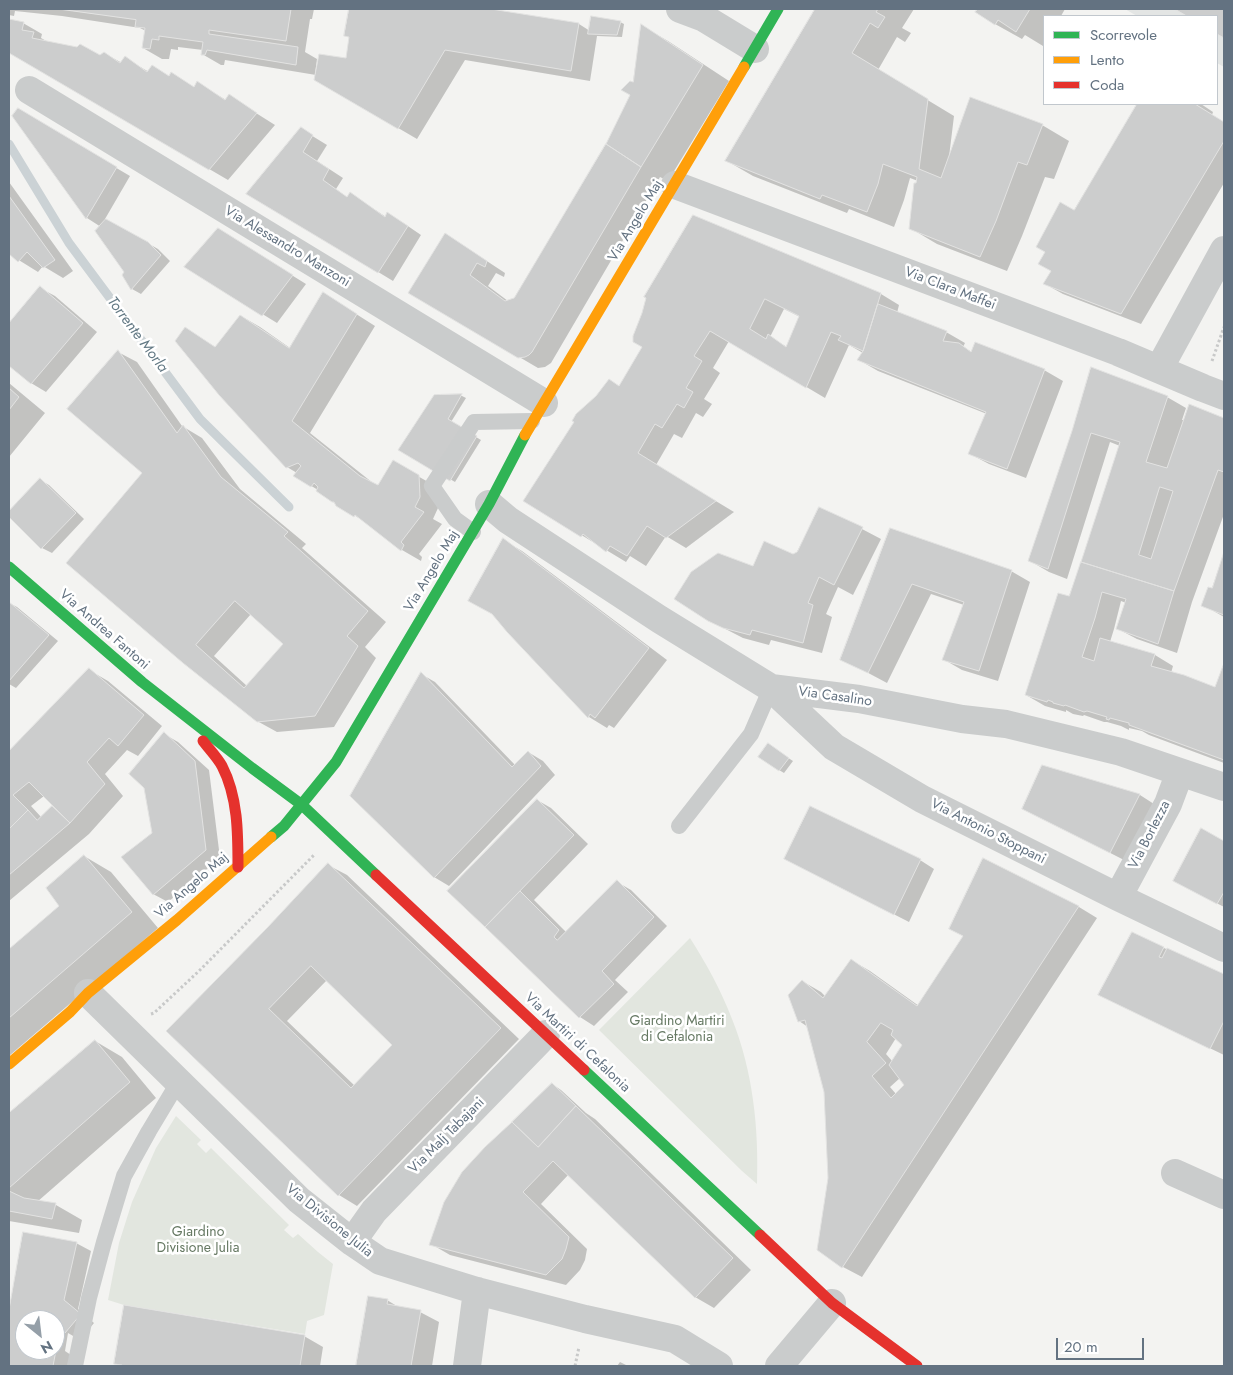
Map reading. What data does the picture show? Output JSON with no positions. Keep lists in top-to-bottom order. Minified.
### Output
{"streets":{"main road":["Via Angelo Maj","Via Andrea Fantoni","Via Martiri di Cefalonia"],"street":["Via Alessandro Manzoni","Via Clara Maffei","Via Casalino","Via Antonio Stoppani","Via Borlezza","Via Malj Tabajani","Via Divisione Julia"]},"crossings":[["Via Angelo Maj","Via Alessandro Manzoni"],["Via Angelo Maj","Via Clara Maffei"],["Via Angelo Maj","Via Andrea Fantoni"],["Via Angelo Maj","Via Casalino"],["Via Angelo Maj","Via Martiri di Cefalonia"],["Via Angelo Maj","Via Divisione Julia"],["Via Andrea Fantoni","Via Martiri di Cefalonia"],["Via Casalino","Via Antonio Stoppani"],["Via Casalino","Via Borlezza"],["Via Antonio Stoppani","Via Borlezza"],["Via Martiri di Cefalonia","Via Malj Tabajani"],["Via Malj Tabajani","Via Divisione Julia"]],"water":["Torrente Morla"],"parks":["Giardino Martiri di Cefalonia","Giardino Divisione Julia"],"legend":["Scorrevole","Lento","Coda"],"scale_bar":"20 m","north":"bottom right"}
